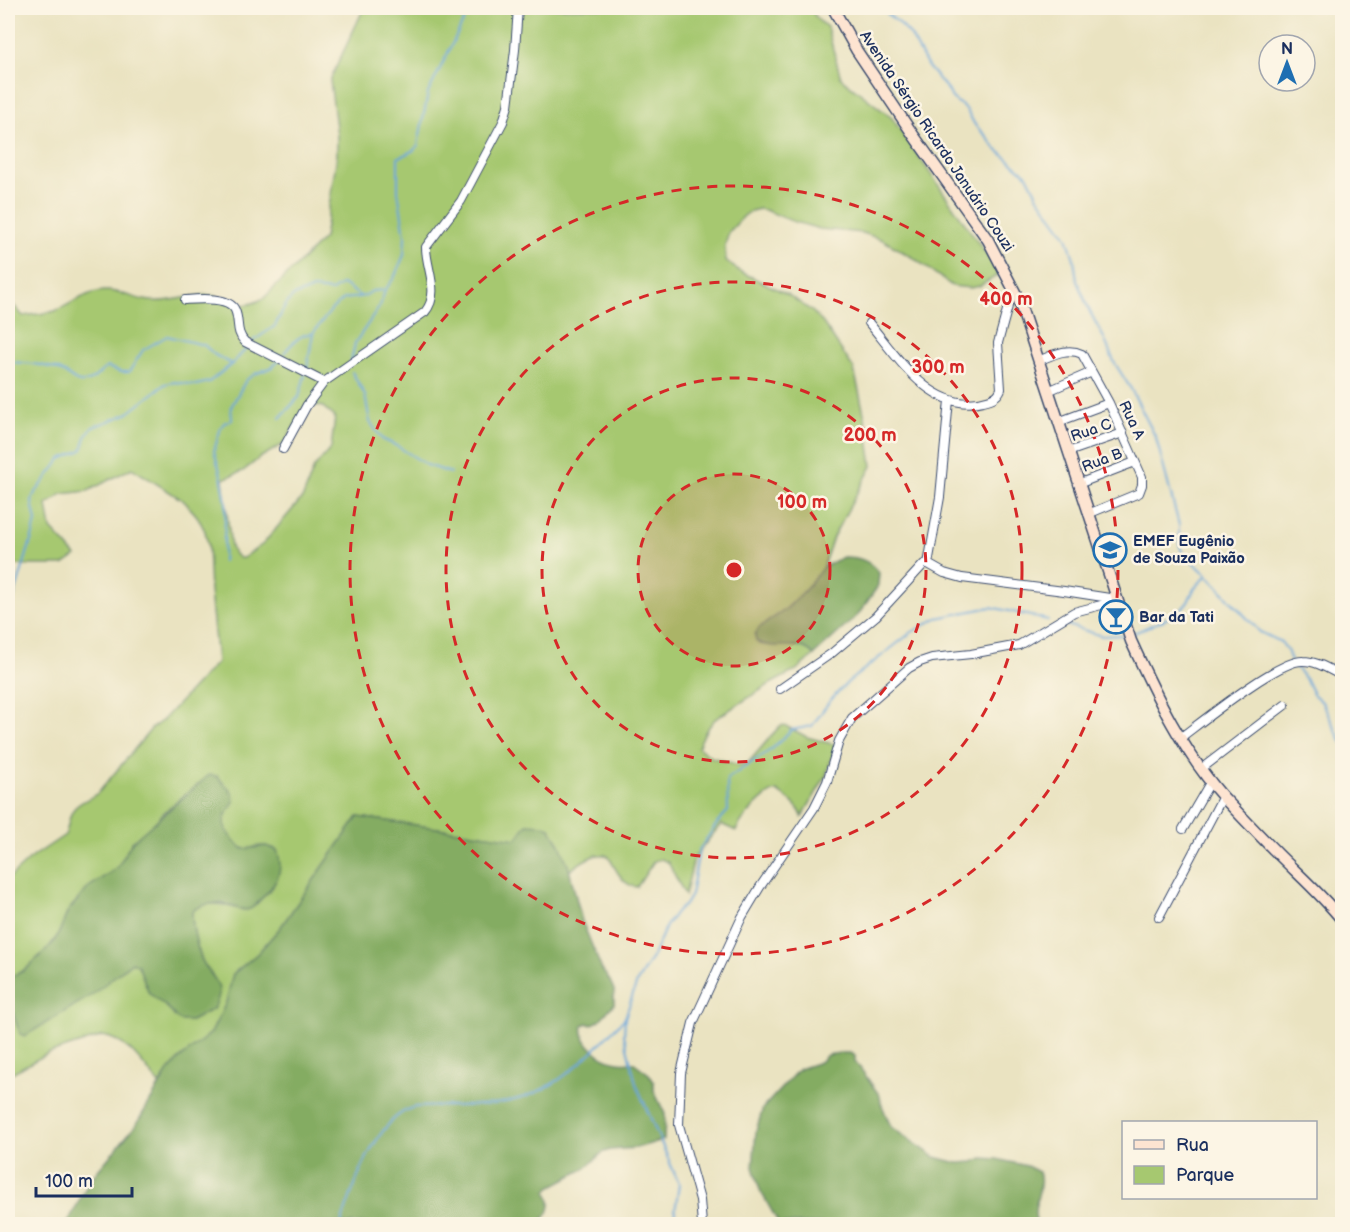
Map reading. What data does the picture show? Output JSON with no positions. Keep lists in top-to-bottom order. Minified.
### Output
{"streets":{"street":["Avenida Sérgio Ricardo Januário Couzi","Rua A","Rua C","Rua B"]},"crossings":[["Avenida Sérgio Ricardo Januário Couzi","Rua A"],["Avenida Sérgio Ricardo Januário Couzi","Rua C"],["Avenida Sérgio Ricardo Januário Couzi","Rua B"],["Rua A","Rua C"],["Rua A","Rua B"]],"places":{"school or university":["EMEF Eugênio de Souza Paixão"],"bar":["Bar da Tati"]},"legend":["Rua","Parque"],"scale_bar":"100 m","north":"top","rings":["400 m","300 m","200 m","100 m"]}
